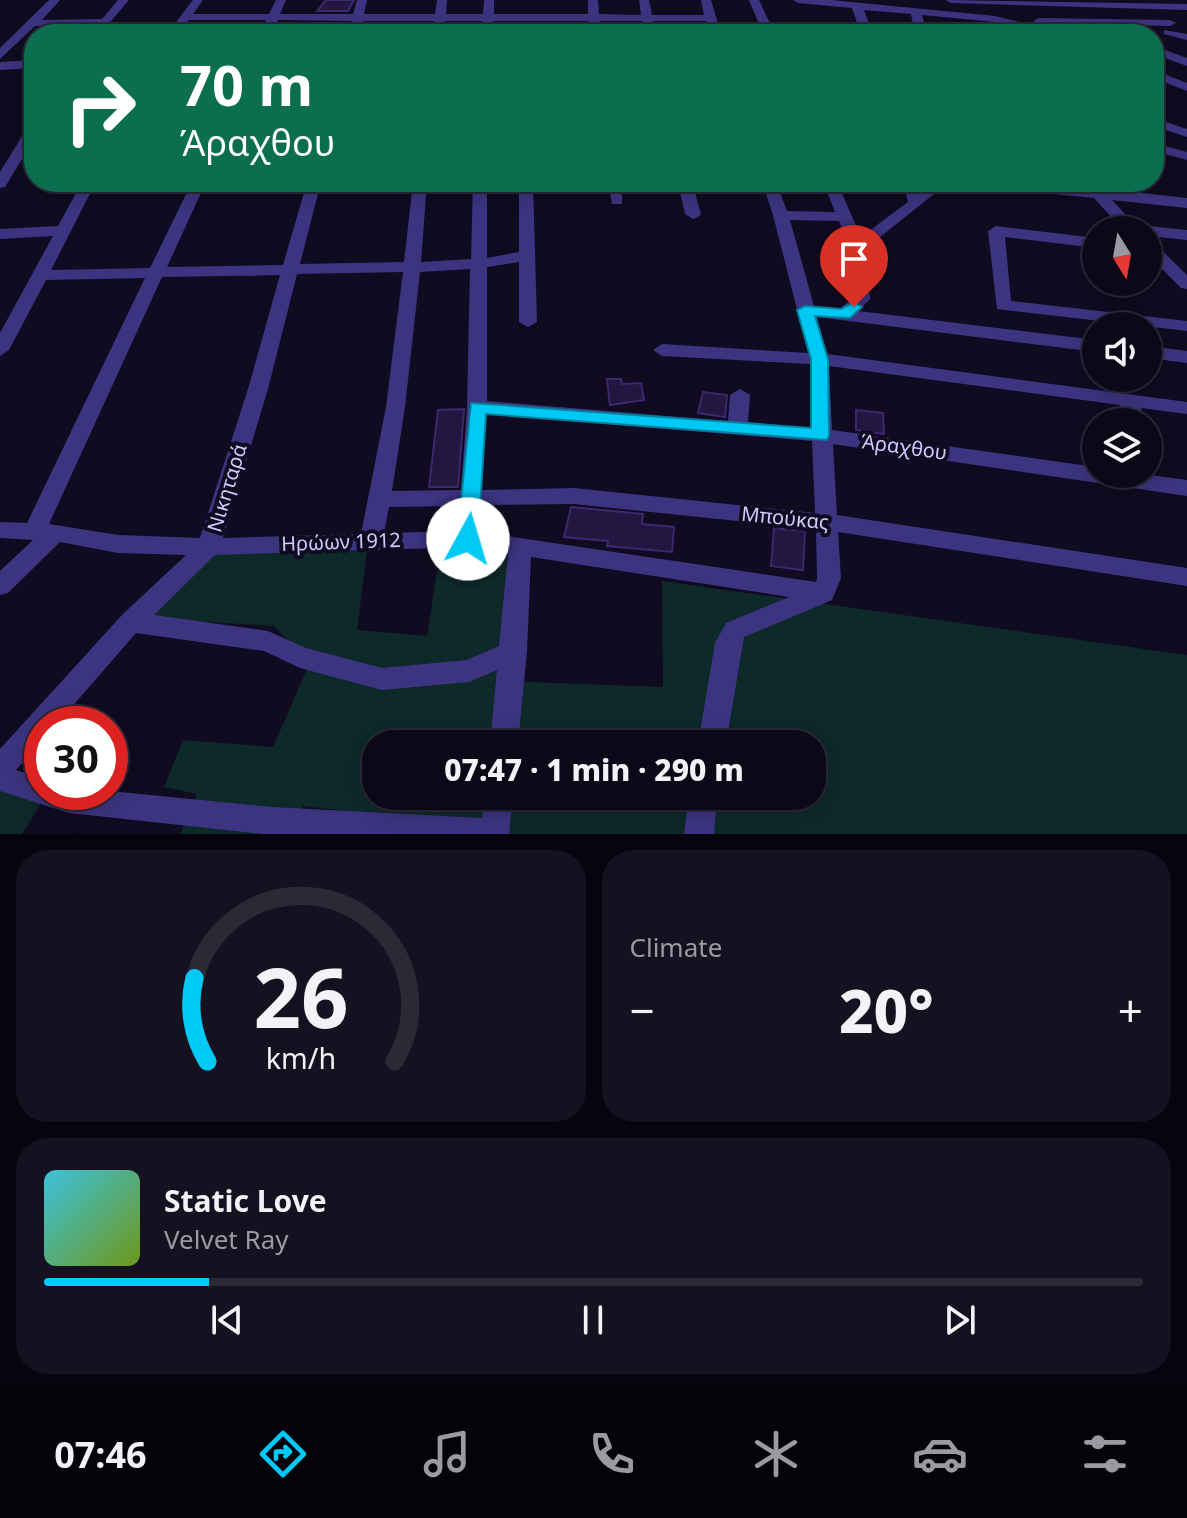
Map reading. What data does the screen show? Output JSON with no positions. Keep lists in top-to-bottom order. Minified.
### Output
{"streets":{"street":["Άραχθου","Νικηταρά","Μπούκας","Ηρώων 1912"]},"crossings":[["Νικηταρά","Ηρώων 1912"]],"north":"bottom","page":{"turn":["70 m","Άραχθου"],"limit":"30","trip":"07:47 · 1 min · 290 m","tile":"Climate","heat":["−","20°","+"],"song":["Static Love","Velvet Ray"],"tabs":"07:46","gauge":["26","km/h"]}}
